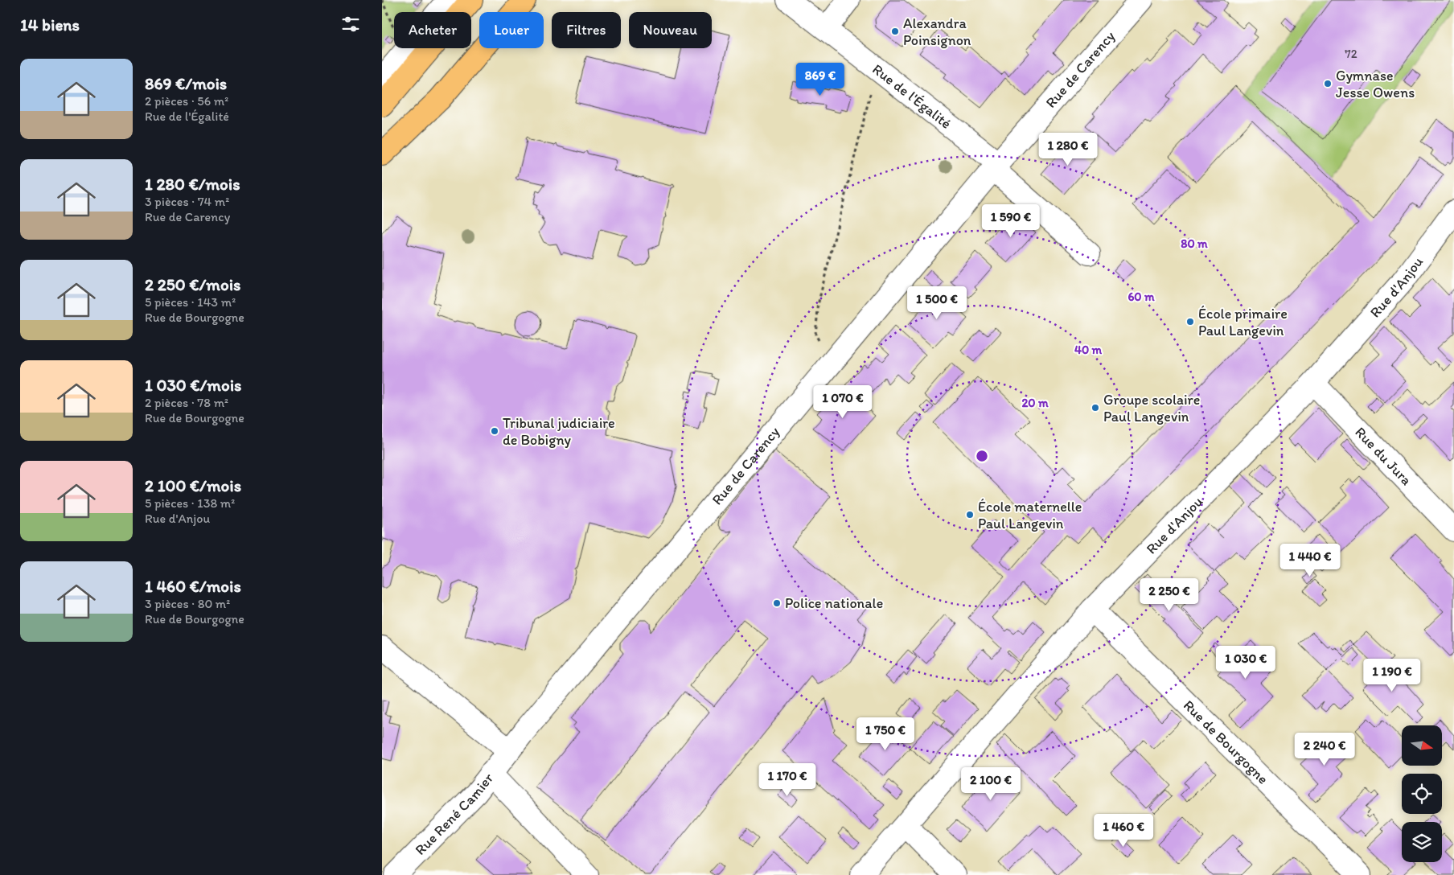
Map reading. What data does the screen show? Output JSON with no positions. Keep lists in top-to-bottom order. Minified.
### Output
{"streets":{"street":["Rue de Carency","Rue de l'Égalité","Rue d'Anjou","Rue du Jura","Rue de Bourgogne","Rue René Camier"]},"crossings":[["Rue de Carency","Rue de l'Égalité"],["Rue de Carency","Rue René Camier"],["Rue d'Anjou","Rue du Jura"],["Rue d'Anjou","Rue de Bourgogne"]],"places":["Alexandra Poinsignon","Gymnase Jesse Owens","École primaire Paul Langevin","Groupe scolaire Paul Langevin","Tribunal judiciaire de Bobigny","École maternelle Paul Langevin","Police nationale"],"house_numbers":["72"],"north":"right","page":{"heading":"14 biens","chip":["Acheter","Louer","Filtres","Nouveau"],"list":[{"name":"869 €/mois","note":"2 pièces · 56 m² · Rue de l'Égalité"},{"name":"1 280 €/mois","note":"3 pièces · 74 m² · Rue de Carency"},{"name":"2 250 €/mois","note":"5 pièces · 143 m² · Rue de Bourgogne"},{"name":"1 030 €/mois","note":"2 pièces · 78 m² · Rue de Bourgogne"},{"name":"2 100 €/mois","note":"5 pièces · 138 m² · Rue d'Anjou"},{"name":"1 460 €/mois","note":"3 pièces · 80 m² · Rue de Bourgogne"}],"price":["869 €","1 280 €","1 590 €","1 500 €","1 070 €","1 440 €","2 250 €","1 030 €","1 190 €","1 750 €","2 240 €","1 170 €","2 100 €","1 460 €"]},"rings":["80 m","60 m","40 m","20 m"]}
